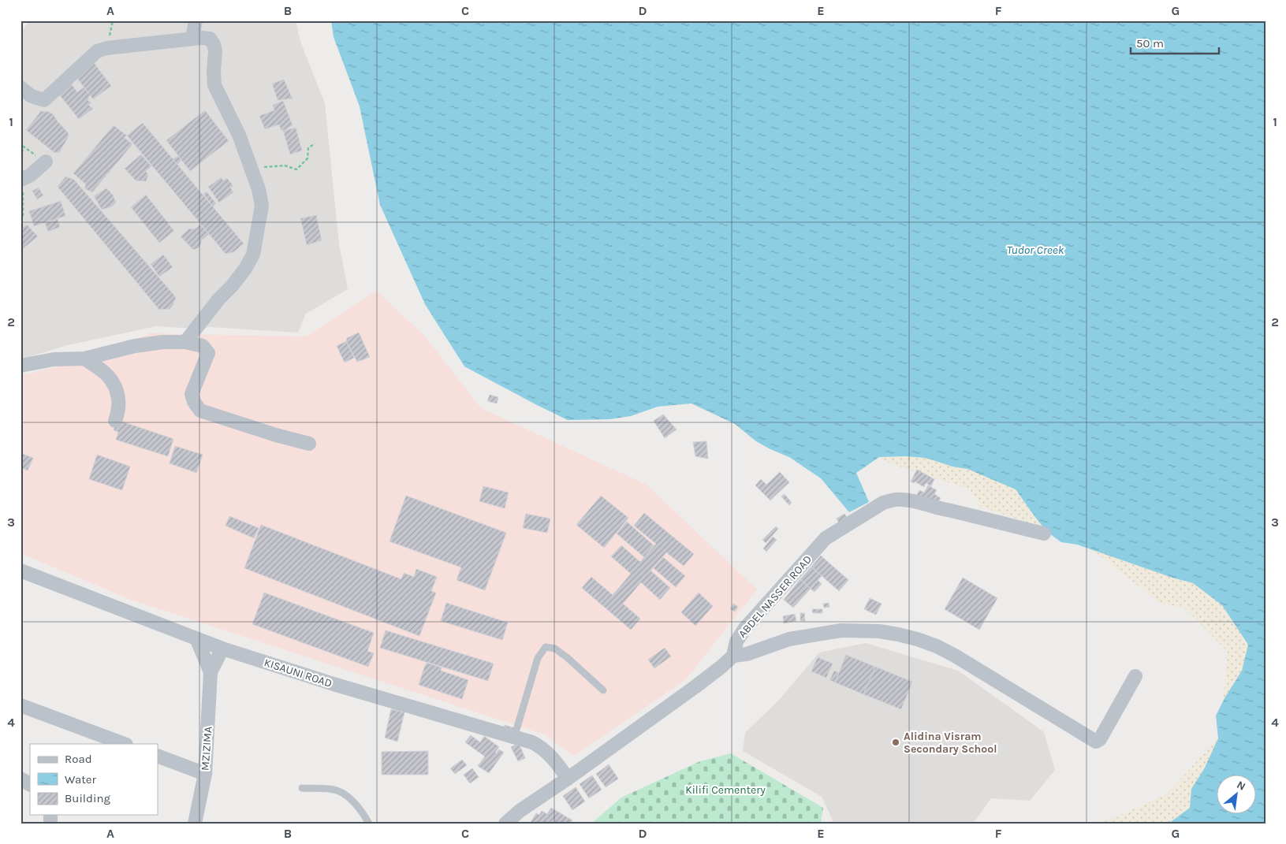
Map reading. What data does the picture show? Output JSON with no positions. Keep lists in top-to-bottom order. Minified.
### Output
{"streets":{"street":["ABDEL NASSER ROAD","KISAUNI ROAD","MZIZIMA"]},"water":["Tudor Creek"],"parks":["Kilifi Cementery"],"places":["Alidina Visram Secondary School"],"legend":["Road","Water","Building"],"scale_bar":"50 m","north":"top right","grid":{"columns":["A","B","C","D","E","F","G"],"rows":["1","2","3","4"]}}
